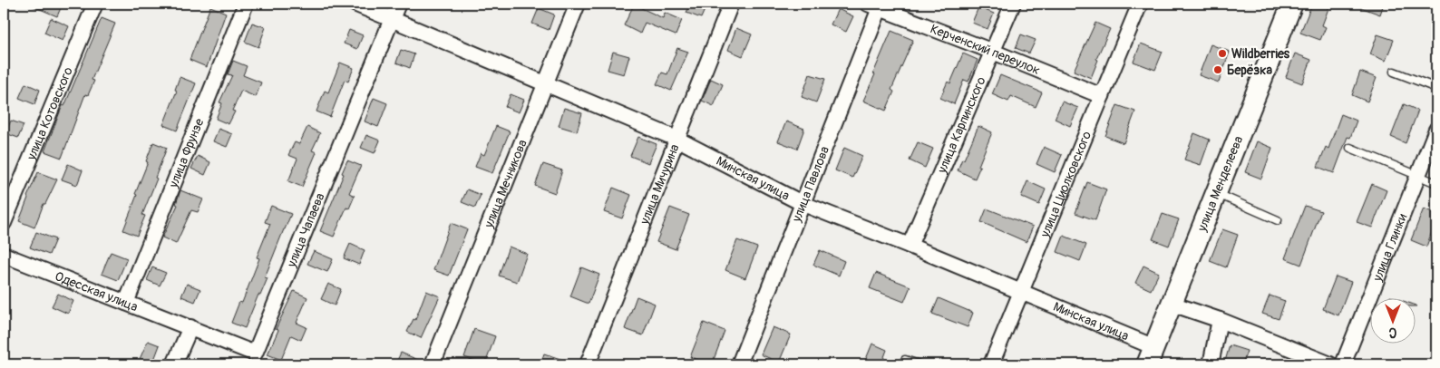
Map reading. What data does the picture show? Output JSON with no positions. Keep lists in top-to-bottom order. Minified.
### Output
{"streets":{"street":["Керченский переулок","улица Котовского","улица Карпинского","улица Фрунзе","Минская улица","улица Мечникова","улица Мичурина","улица Павлова","улица Циолковского","улица Менделеева","улица Чапаева","улица Глинки","Одесская улица"]},"crossings":[["Керченский переулок","улица Карпинского"],["Керченский переулок","улица Павлова"],["Керченский переулок","улица Циолковского"],["улица Карпинского","Минская улица"],["улица Фрунзе","Одесская улица"],["Минская улица","улица Мечникова"],["Минская улица","улица Мичурина"],["Минская улица","улица Павлова"],["Минская улица","улица Циолковского"],["Минская улица","улица Менделеева"],["Минская улица","улица Чапаева"],["улица Чапаева","Одесская улица"]],"places":["Wildberries","Берёзка"],"north":"bottom"}
